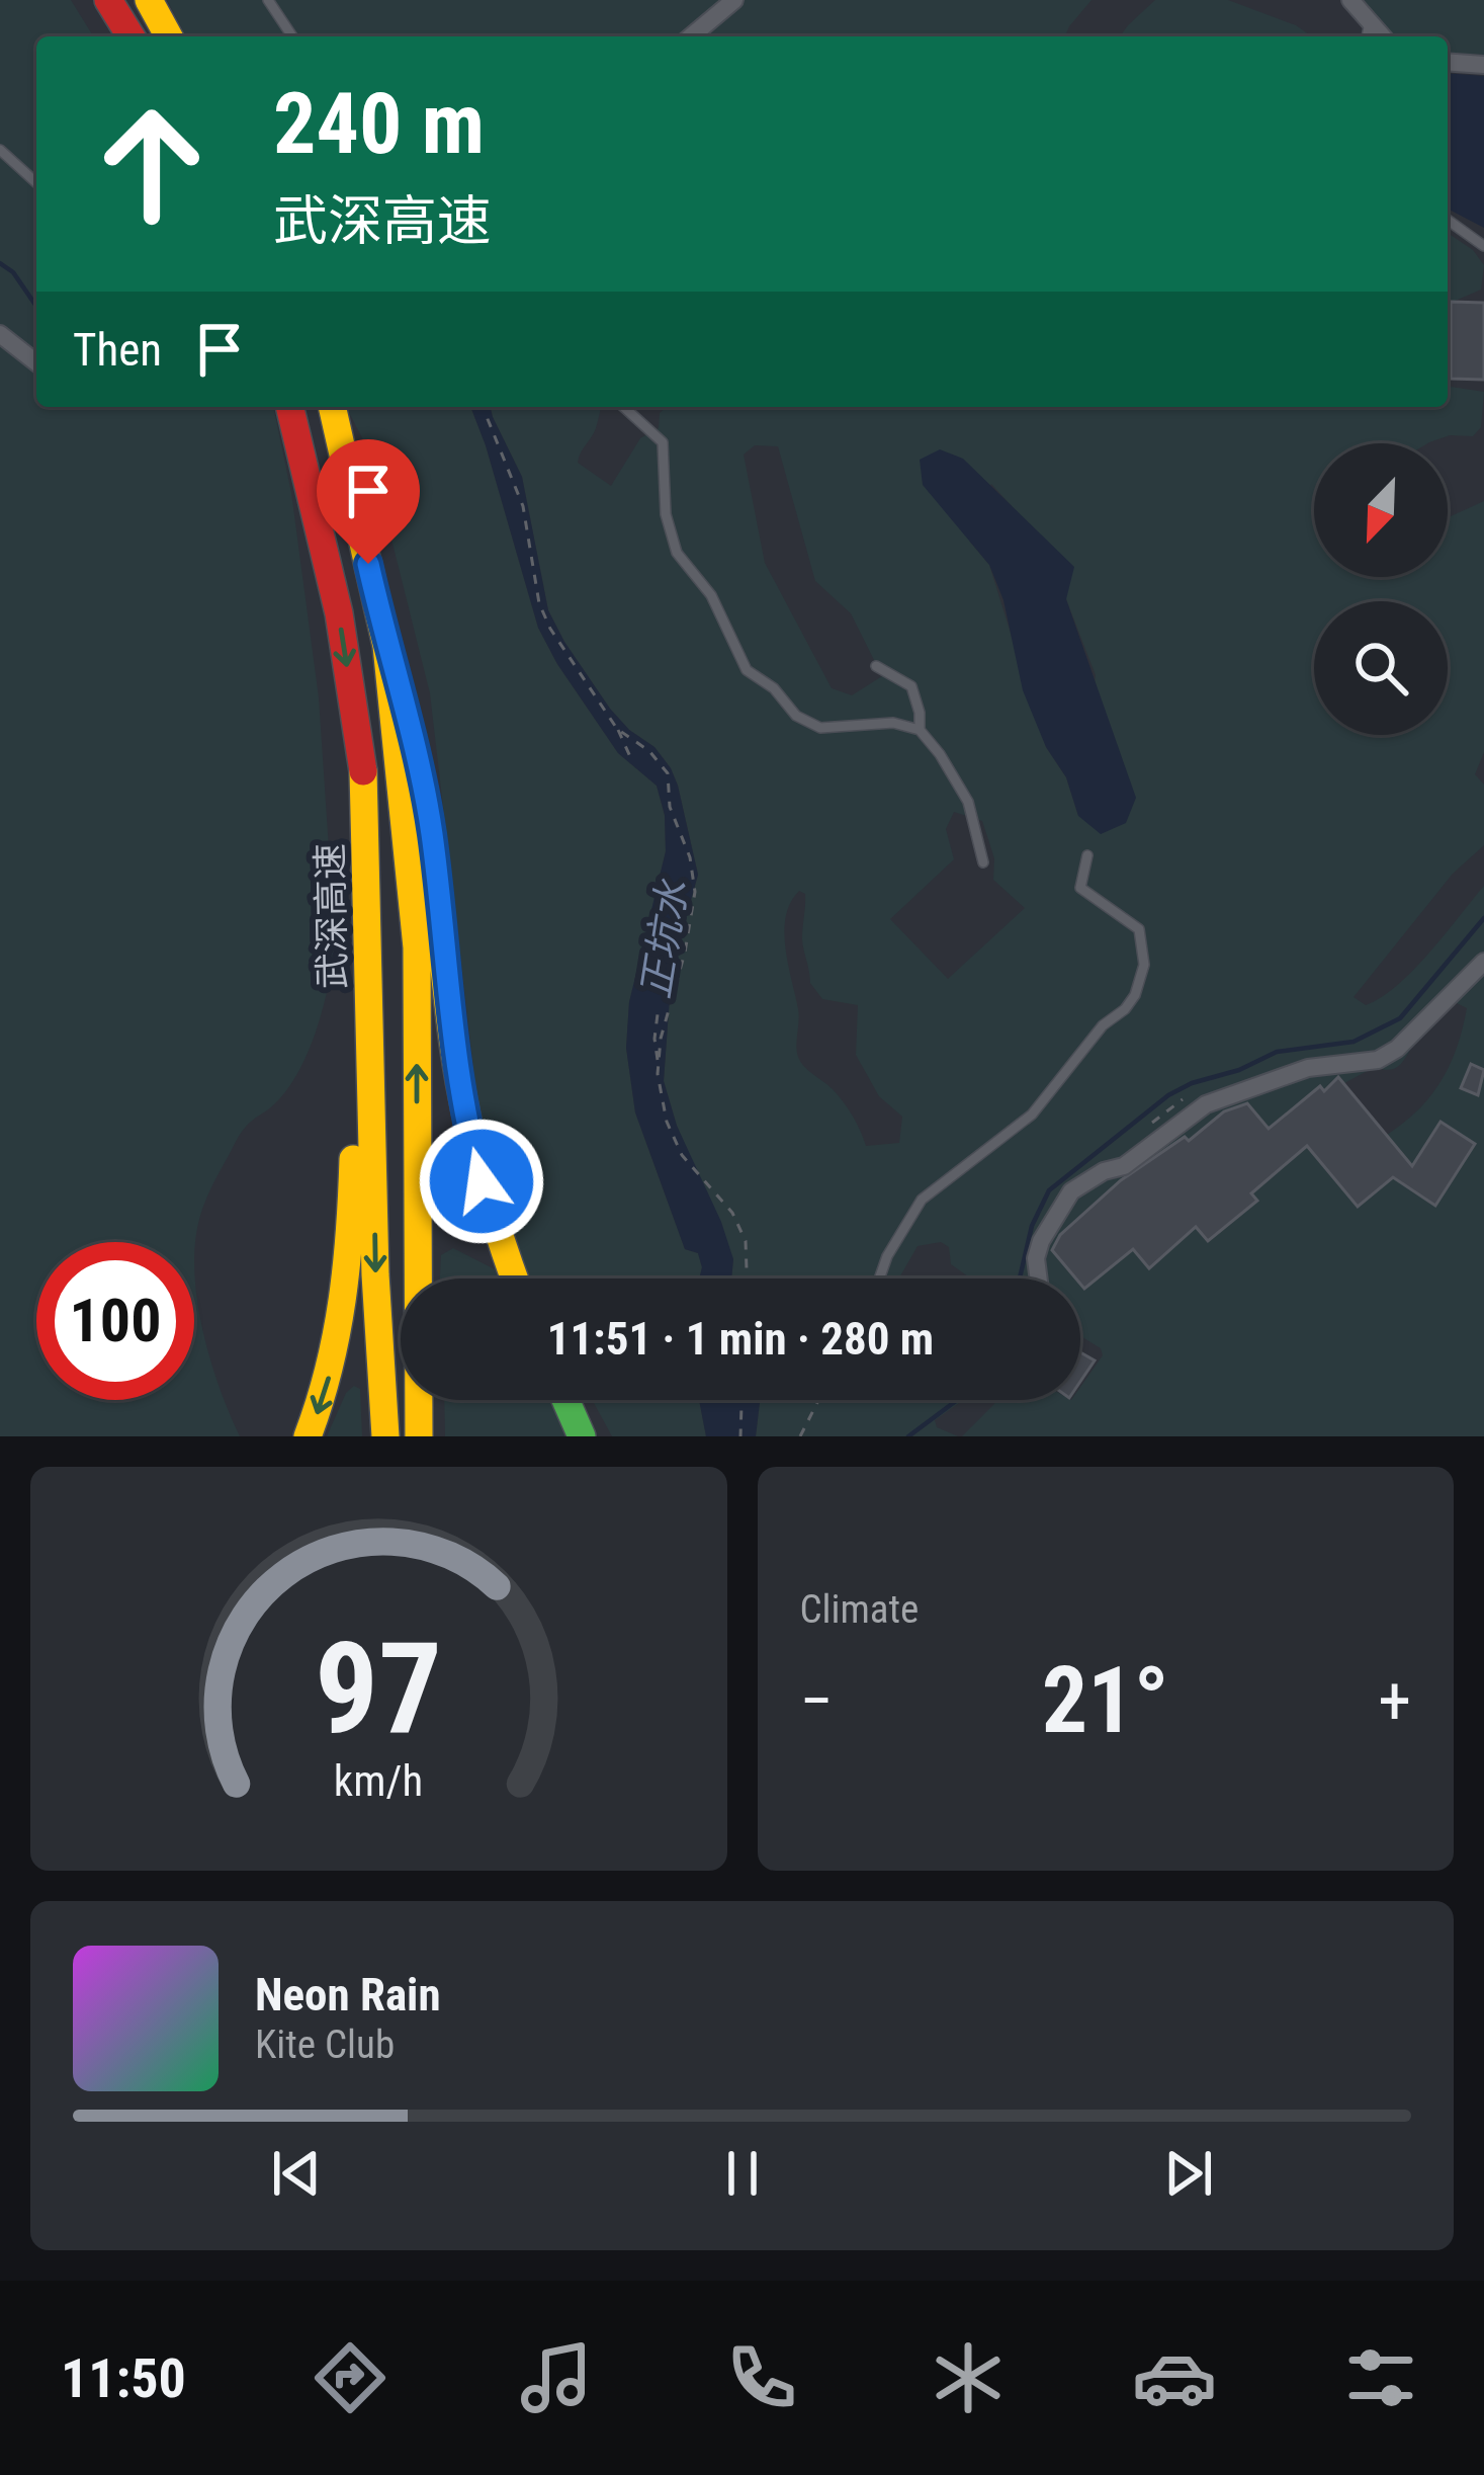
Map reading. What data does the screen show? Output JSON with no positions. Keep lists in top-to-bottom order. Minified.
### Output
{"streets":{"highway":["武深高速"]},"water":["正坑水"],"north":"bottom left","page":{"turn":["240 m","武深高速"],"then":"Then","limit":"100","trip":"11:51 · 1 min · 280 m","tile":"Climate","heat":["−","21°","+"],"song":["Neon Rain","Kite Club"],"tabs":"11:50","gauge":["97","km/h"]}}
